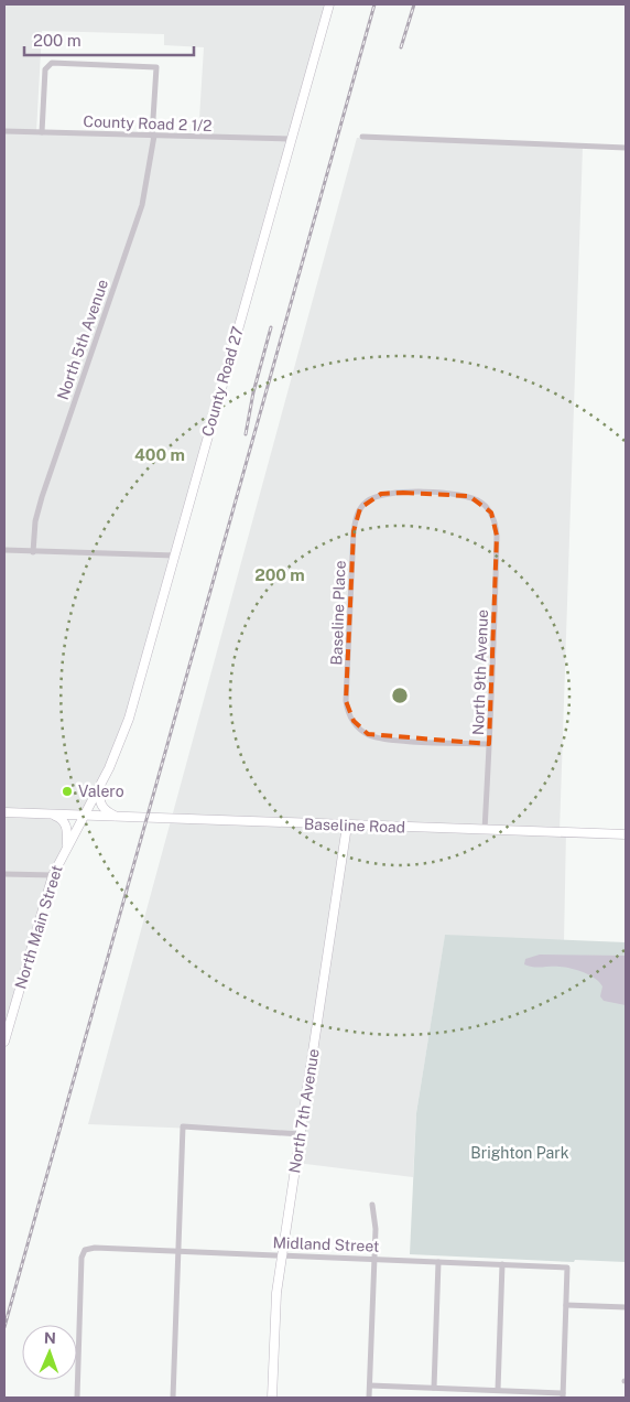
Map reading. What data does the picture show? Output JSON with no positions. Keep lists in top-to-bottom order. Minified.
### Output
{"streets":{"street":["County Road 2 1/2","North 5th Avenue","County Road 27","Baseline Place","North 9th Avenue","Baseline Road","North Main Street","North 7th Avenue","Midland Street"]},"crossings":[["County Road 2 1/2","North 5th Avenue"],["County Road 2 1/2","County Road 27"],["County Road 27","Baseline Road"],["County Road 27","North Main Street"],["Baseline Place","North 9th Avenue"],["North 9th Avenue","Baseline Road"],["Baseline Road","North Main Street"],["Baseline Road","North 7th Avenue"],["North 7th Avenue","Midland Street"]],"parks":["Brighton Park"],"places":["Valero"],"scale_bar":"200 m","north":"top","rings":["400 m","200 m"]}
